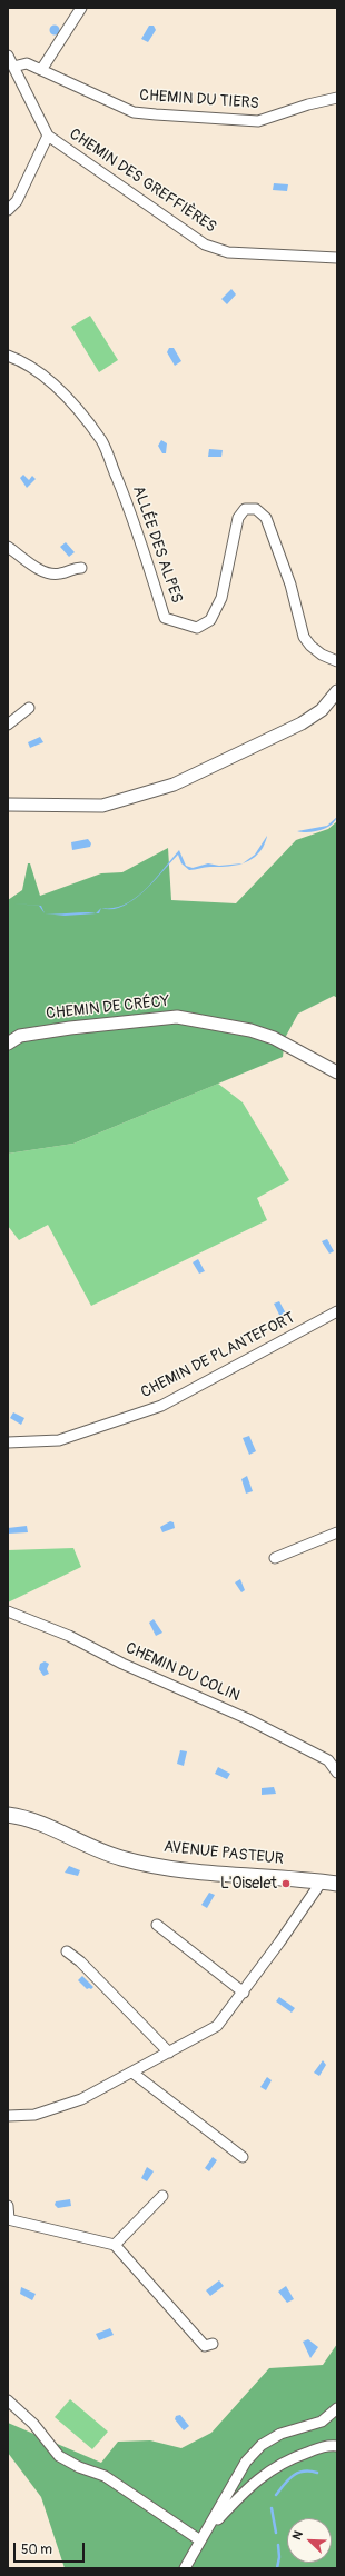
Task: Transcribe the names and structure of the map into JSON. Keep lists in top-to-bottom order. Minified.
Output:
{"streets":{"main road":["AVENUE PASTEUR"],"street":["CHEMIN DU TIERS","CHEMIN DES GREFFIÈRES","ALLÉE DES ALPES","CHEMIN DE CRÉCY","CHEMIN DE PLANTEFORT","CHEMIN DU COLIN"]},"crossings":[["CHEMIN DU TIERS","CHEMIN DES GREFFIÈRES"]],"places":["L'Oiselet"],"scale_bar":"50 m","north":"top left"}
